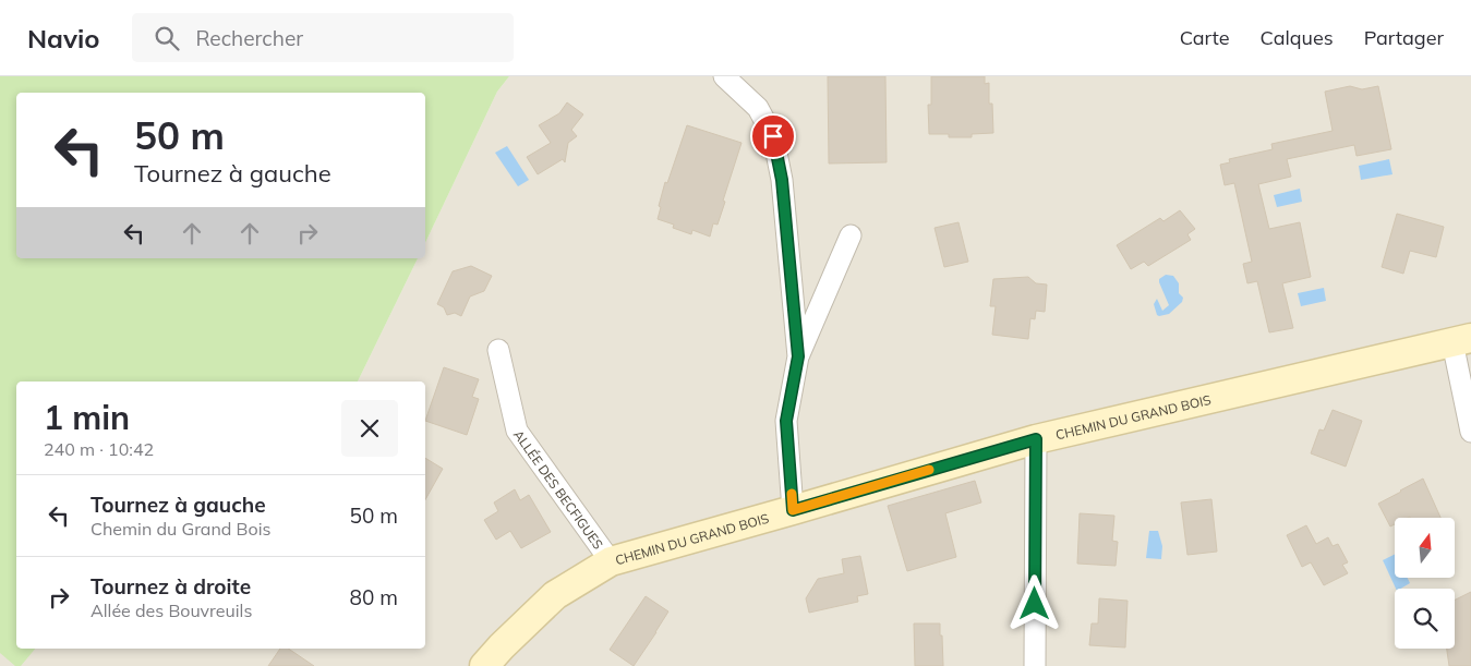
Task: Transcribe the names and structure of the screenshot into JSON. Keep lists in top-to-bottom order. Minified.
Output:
{"streets":{"street":["CHEMIN DU GRAND BOIS","ALLÉE DES BECFIGUES"]},"crossings":[["CHEMIN DU GRAND BOIS","ALLÉE DES BECFIGUES"]],"north":"top","page":{"header":"Navio","search":"Rechercher","nav":["Carte","Calques","Partager"],"turn":["50 m","Tournez à gauche"],"heading":["1 min","240 m · 10:42"],"list":[{"name":"Tournez à gauche","note":"Chemin du Grand Bois","value":"50 m"},{"name":"Tournez à droite","note":"Allée des Bouvreuils","value":"80 m"}]}}
